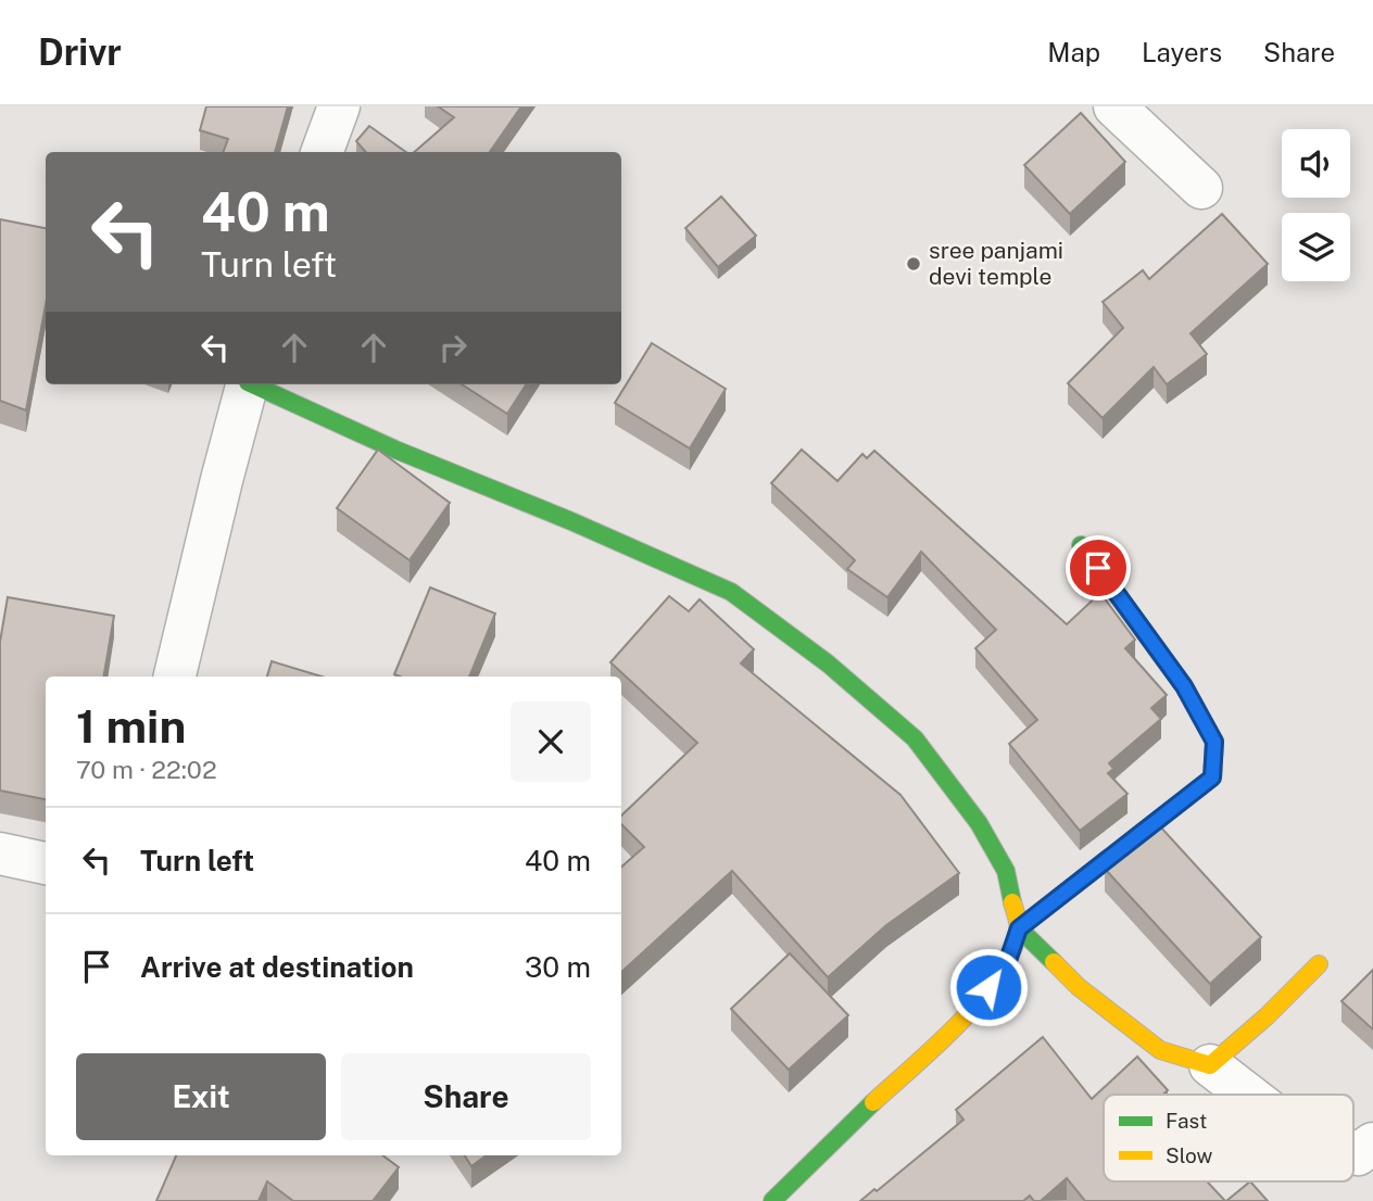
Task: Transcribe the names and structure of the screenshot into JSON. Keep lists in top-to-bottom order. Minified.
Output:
{"places":["sree panjami devi temple"],"legend":["Fast","Slow"],"page":{"header":"Drivr","nav":["Map","Layers","Share"],"turn":["40 m","Turn left"],"heading":["1 min","70 m · 22:02"],"list":[{"name":"Turn left","value":"40 m"},{"name":"Arrive at destination","value":"30 m"}],"buttons":["Exit","Share"]}}
